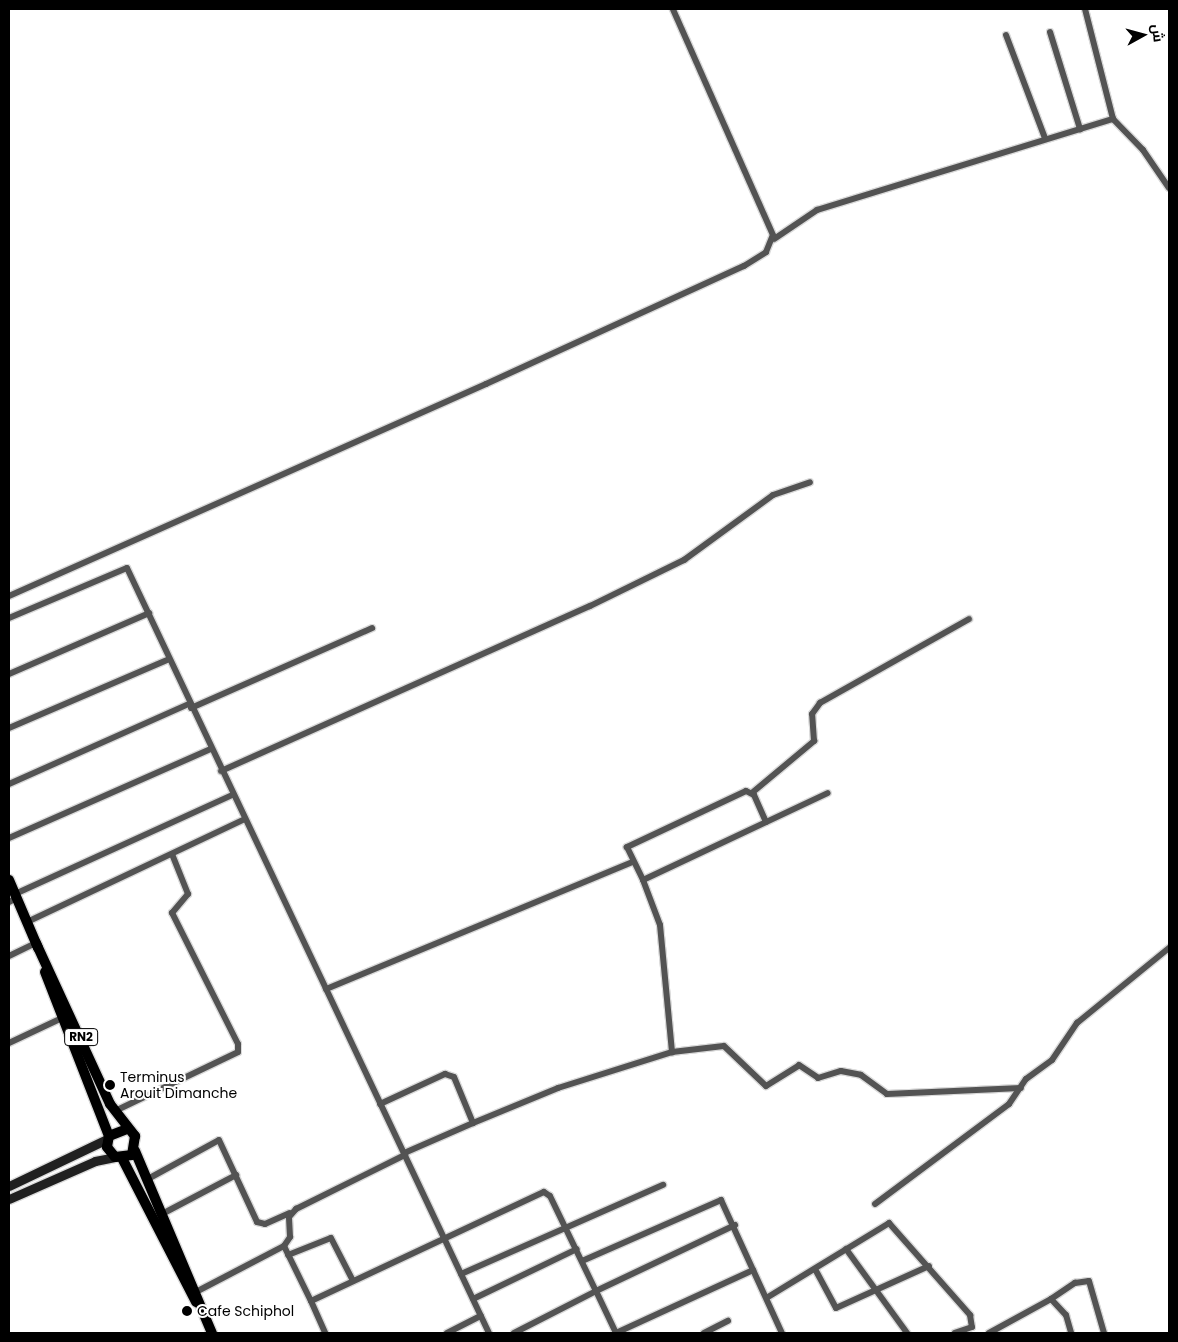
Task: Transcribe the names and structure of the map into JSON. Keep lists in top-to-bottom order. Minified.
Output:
{"streets":{"main road":["RN2"]},"places":["Terminus Arouit Dimanche","Cafe Schiphol"],"north":"right"}
